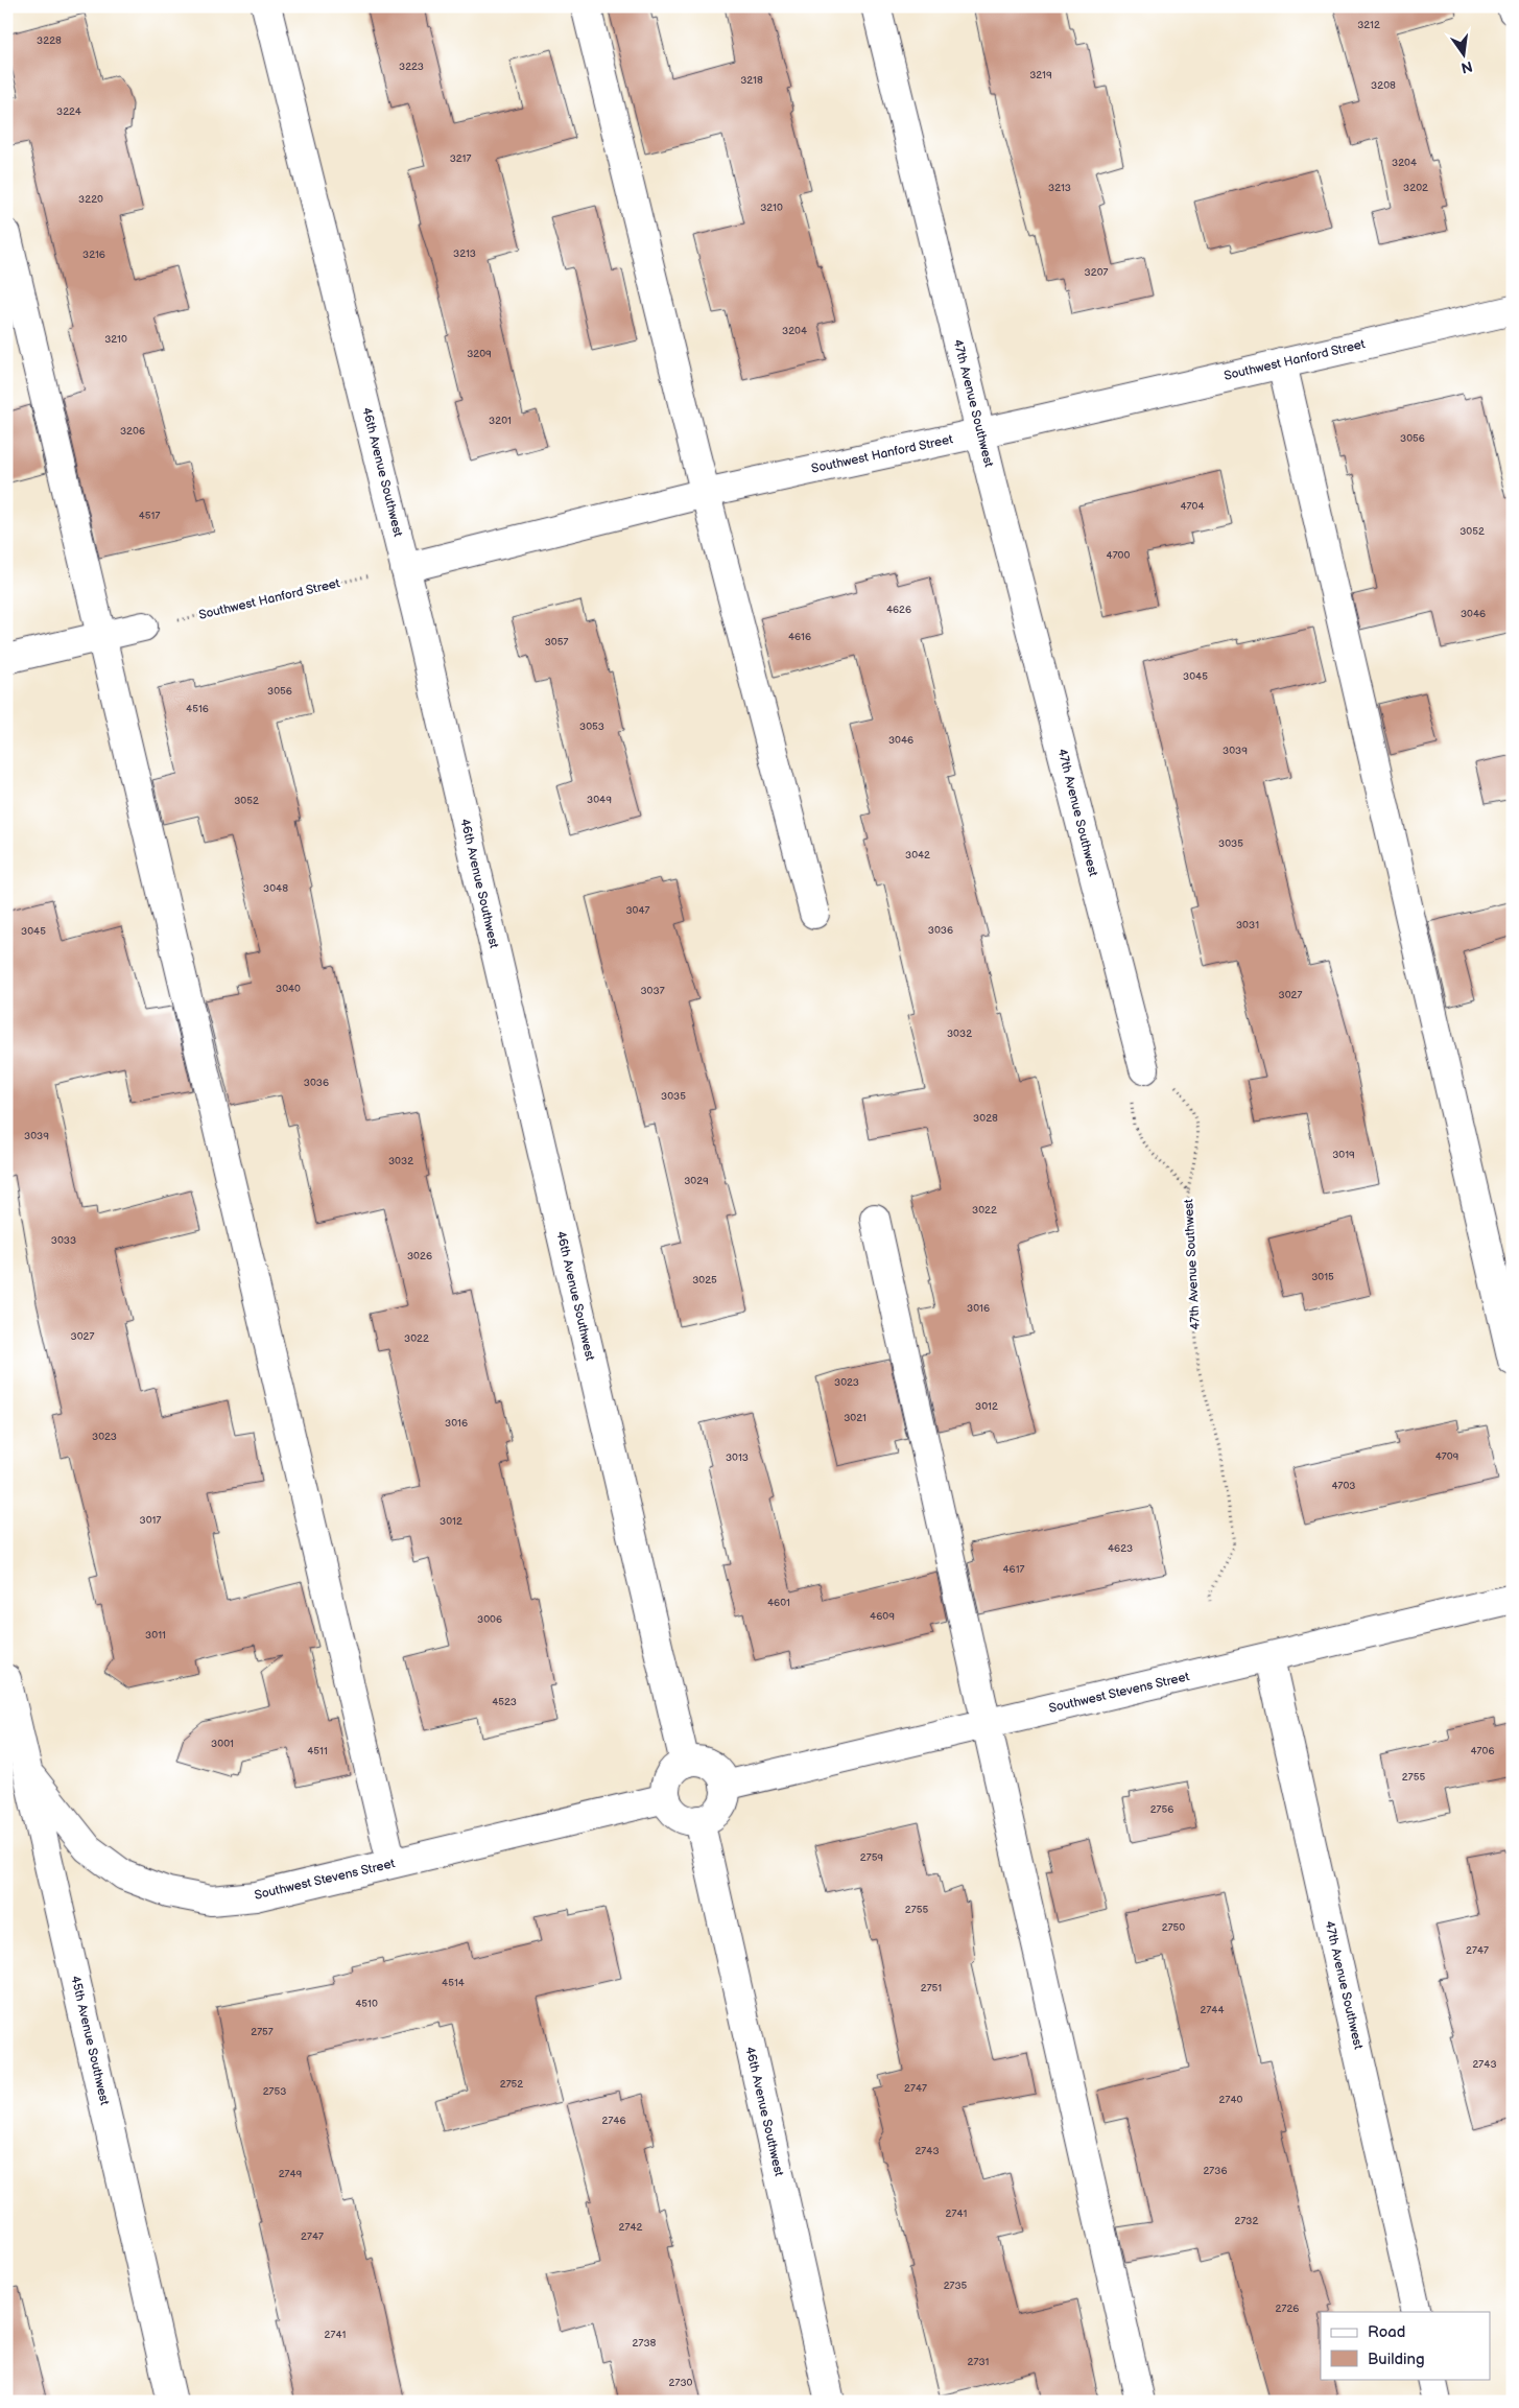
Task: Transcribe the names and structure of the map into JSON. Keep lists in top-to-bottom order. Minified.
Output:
{"streets":{"street":["Southwest Hanford Street","47th Avenue Southwest","46th Avenue Southwest","Southwest Stevens Street","45th Avenue Southwest"]},"crossings":[["Southwest Hanford Street","47th Avenue Southwest"],["Southwest Hanford Street","46th Avenue Southwest"],["47th Avenue Southwest","Southwest Stevens Street"],["46th Avenue Southwest","Southwest Stevens Street"],["Southwest Stevens Street","45th Avenue Southwest"]],"house_numbers":["3212","3228","3223","3219","3218","3208","3224","3217","3204","3213","3202","3220","3210","3213","3216","3207","3204","3210","3209","3201","3206","3056","4704","4517","3052","4700","4626","3046","4616","3057","3045","3056","4516","3053","3046","3039","3049","3052","3035","3042","3048","3047","3031","3036","3045","3040","3037","3027","3032","3036","3035","3028","3039","3019","3032","3029","3022","3033","3026","3015","3025","3016","3027","3022","3023","3012","3021","3016","3023","4709","3013","4703","3017","3012","4623","4617","4601","4609","3006","3011","4523","3001","4511","4706","2755","2756","2759","2755","2750","2747","4514","2751","4510","2744","2757","2743","2752","2747","2753","2740","2746","2743","2736","2749","2741","2732","2742","2747","2735","2726","2741","2738","2731","2730"],"legend":["Road","Building"],"north":"bottom"}
